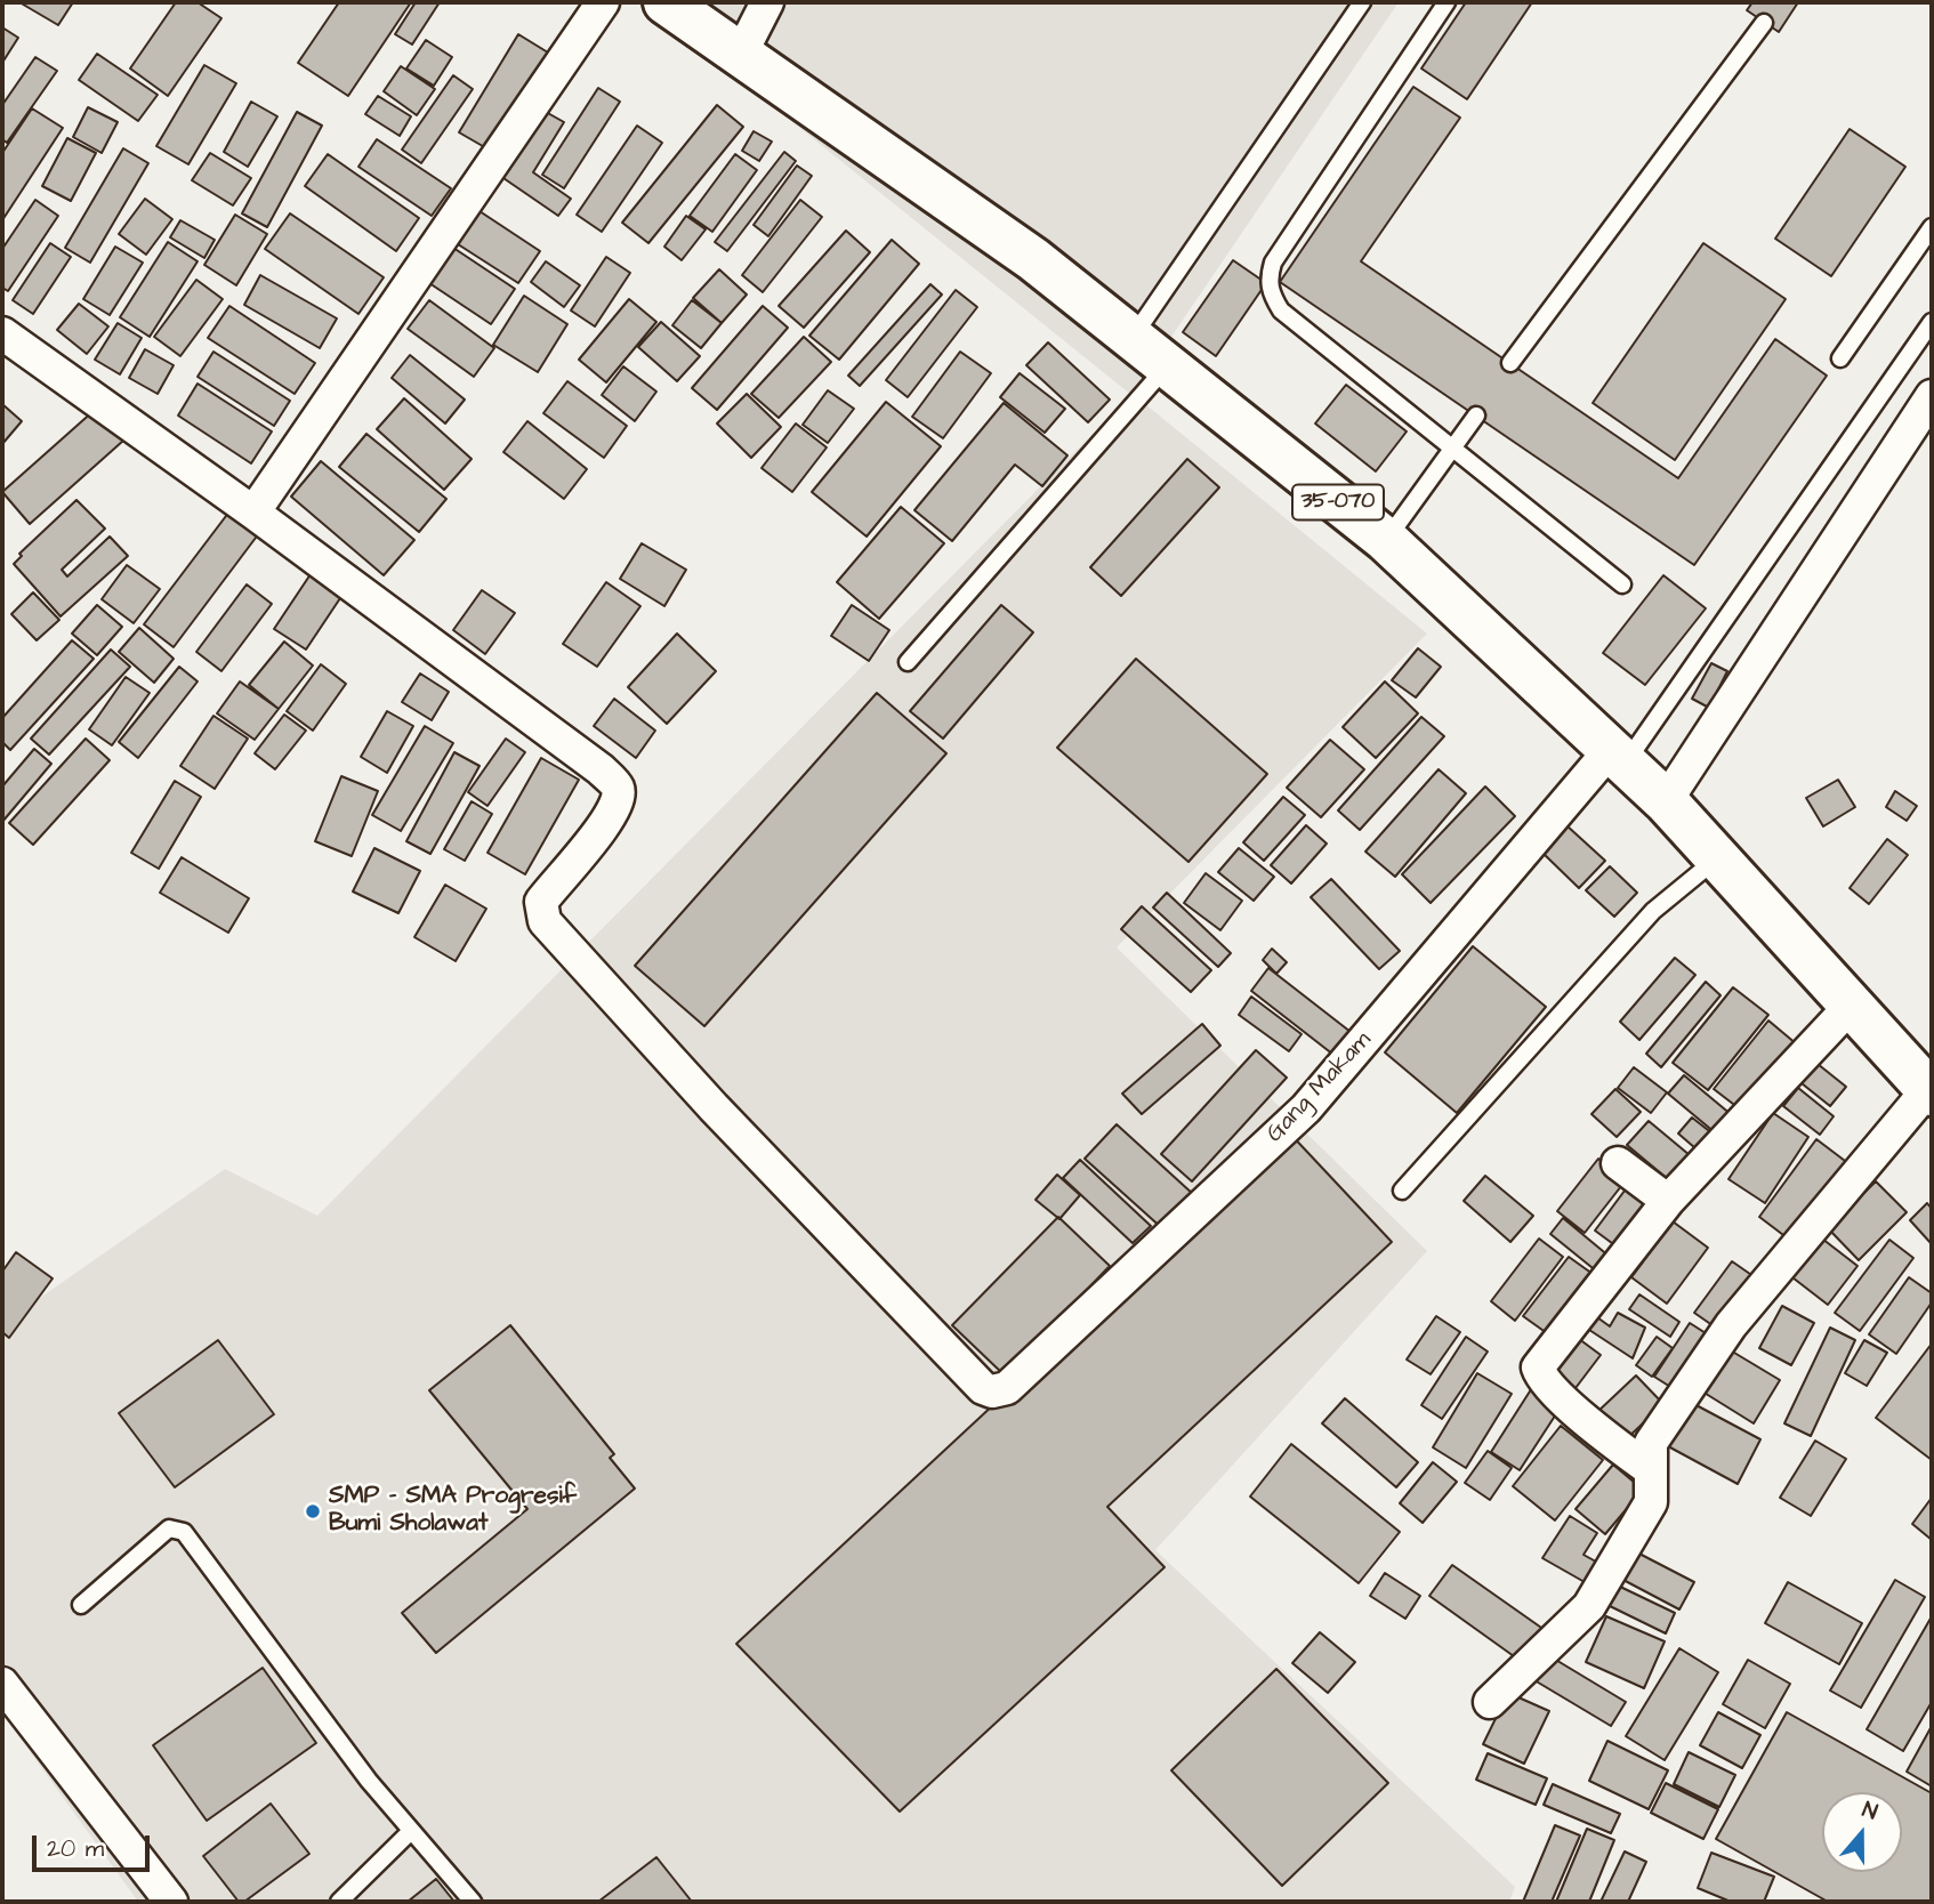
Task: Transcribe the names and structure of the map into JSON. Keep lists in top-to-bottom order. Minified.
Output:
{"streets":{"main road":["35-070"],"street":["Gang Makam"]},"crossings":[["35-070","Gang Makam"]],"places":["SMP - SMA Progresif Bumi Sholawat"],"scale_bar":"20 m","north":"top"}
